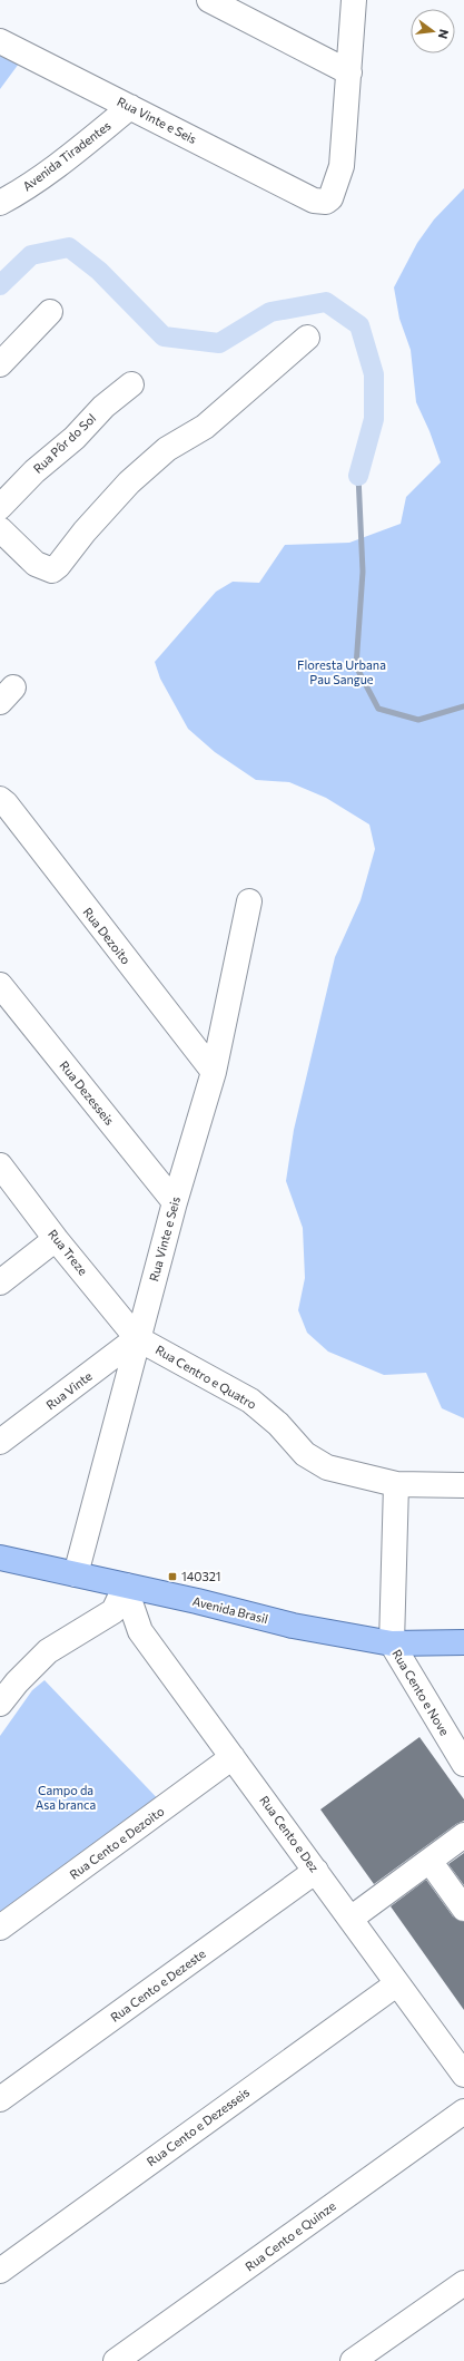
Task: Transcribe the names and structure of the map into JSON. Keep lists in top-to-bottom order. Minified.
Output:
{"streets":{"main road":["Avenida Brasil"],"street":["Rua Vinte e Seis","Avenida Tiradentes","Rua Pôr do Sol","Rua Dezoito","Rua Dezesseis","Rua Treze","Rua Centro e Quatro","Rua Vinte","Rua Cento e Nove","Rua Cento e Dez","Rua Cento e Dezoito","Rua Cento e Dezeste","Rua Cento e Dezesseis","Rua Cento e Quinze"]},"crossings":[["Rua Vinte e Seis","Avenida Tiradentes"],["Rua Vinte e Seis","Rua Dezoito"],["Rua Vinte e Seis","Rua Dezesseis"],["Rua Vinte e Seis","Rua Treze"],["Rua Vinte e Seis","Rua Centro e Quatro"],["Rua Vinte e Seis","Rua Vinte"],["Rua Vinte e Seis","Avenida Brasil"],["Rua Treze","Rua Centro e Quatro"],["Rua Treze","Rua Vinte"],["Rua Centro e Quatro","Rua Vinte"],["Avenida Brasil","Rua Cento e Nove"],["Avenida Brasil","Rua Cento e Dez"],["Rua Cento e Dez","Rua Cento e Dezoito"],["Rua Cento e Dez","Rua Cento e Dezeste"],["Rua Cento e Dez","Rua Cento e Dezesseis"]],"parks":["Floresta Urbana Pau Sangue","Campo da Asa branca"],"places":{"transit":["140321"]},"north":"right"}
